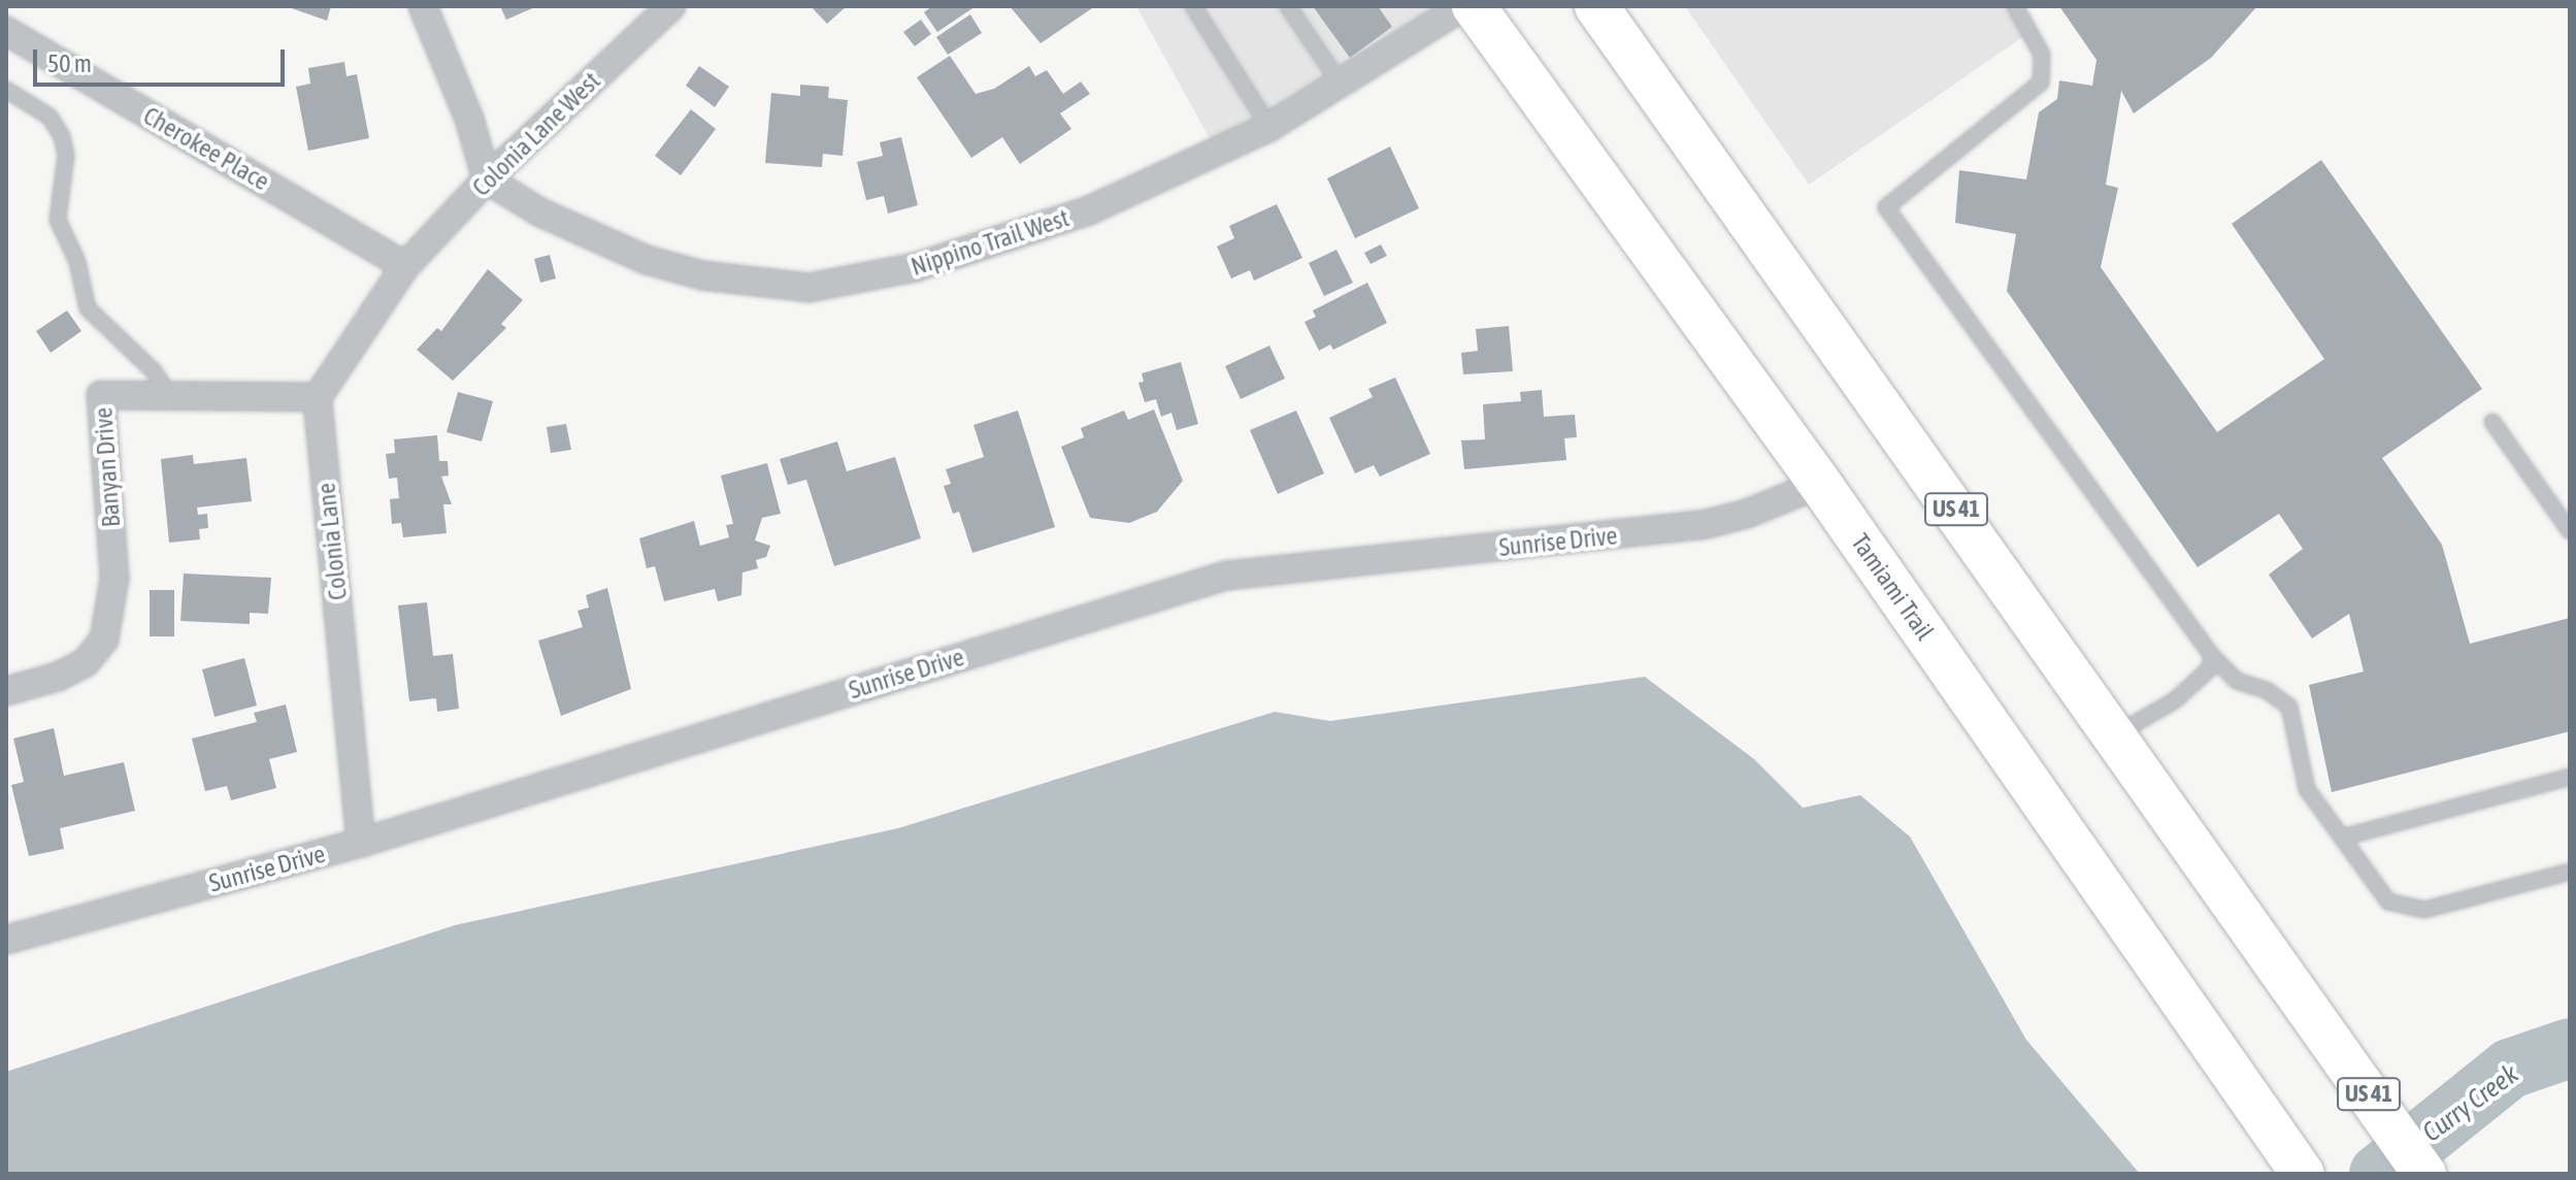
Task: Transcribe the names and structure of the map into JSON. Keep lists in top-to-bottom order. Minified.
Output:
{"streets":{"main road":["US 41","Tamiami Trail"],"street":["Colonia Lane West","Cherokee Place","Nippino Trail West","Banyan Drive","Colonia Lane","Sunrise Drive"]},"crossings":[["Colonia Lane West","Cherokee Place"],["Colonia Lane West","Nippino Trail West"],["Banyan Drive","Colonia Lane"],["Colonia Lane","Sunrise Drive"],["Sunrise Drive","Tamiami Trail"]],"water":["Curry Creek"],"scale_bar":"50 m"}
